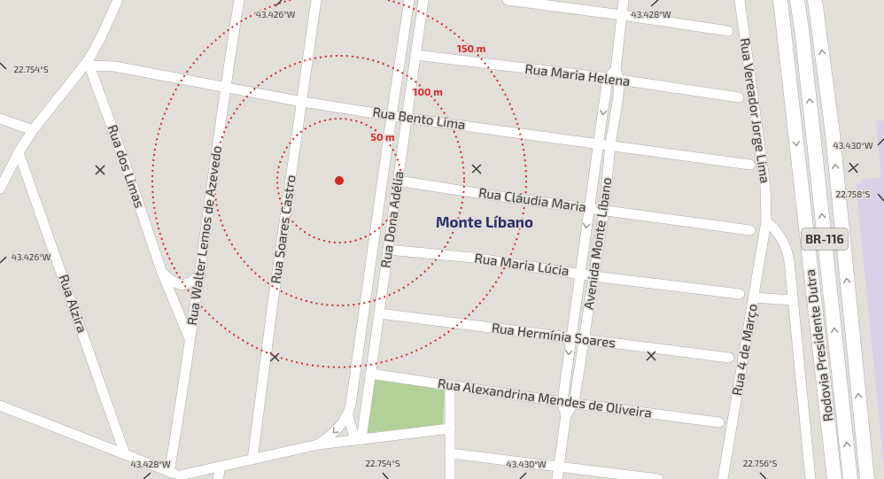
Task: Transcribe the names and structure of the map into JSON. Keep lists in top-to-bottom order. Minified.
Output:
{"streets":{"highway":["BR-116","Rodovia Presidente Dutra"],"street":["Rua Maria Helena","Rua Vereador Jorge Lima","Rua Bento Lima","Rua dos Limas","Rua Cláudia Maria","Rua Dona Adélia","Rua Soares Castro","Rua Walter Lemos de Azevedo","Avenida Monte Líbano","Rua Maria Lúcia","Rua Alzira","Rua Hermínia Soares","Rua 4 de Março","Rua Alexandrina Mendes de Oliveira"]},"crossings":[["Rua Maria Helena","Rua Dona Adélia"],["Rua Maria Helena","Avenida Monte Líbano"],["Rua Vereador Jorge Lima","Rua 4 de Março"],["Rua Bento Lima","Rua dos Limas"],["Rua Bento Lima","Rua Dona Adélia"],["Rua Bento Lima","Rua Soares Castro"],["Rua Bento Lima","Rua Walter Lemos de Azevedo"],["Rua Bento Lima","Avenida Monte Líbano"],["Rua dos Limas","Rua Walter Lemos de Azevedo"],["Rua Cláudia Maria","Rua Dona Adélia"],["Rua Cláudia Maria","Avenida Monte Líbano"],["Rua Dona Adélia","Rua Maria Lúcia"],["Rua Dona Adélia","Rua Hermínia Soares"],["Rua Dona Adélia","Rua Alexandrina Mendes de Oliveira"],["BR-116","Rodovia Presidente Dutra"],["Avenida Monte Líbano","Rua Maria Lúcia"],["Avenida Monte Líbano","Rua Hermínia Soares"],["Avenida Monte Líbano","Rua Alexandrina Mendes de Oliveira"]],"districts":["Monte Líbano"],"coordinates":["43.426°W","43.428°W","22.754°S","43.430°W","22.758°S","22.756°S"],"rings":["150 m","100 m","50 m"]}
